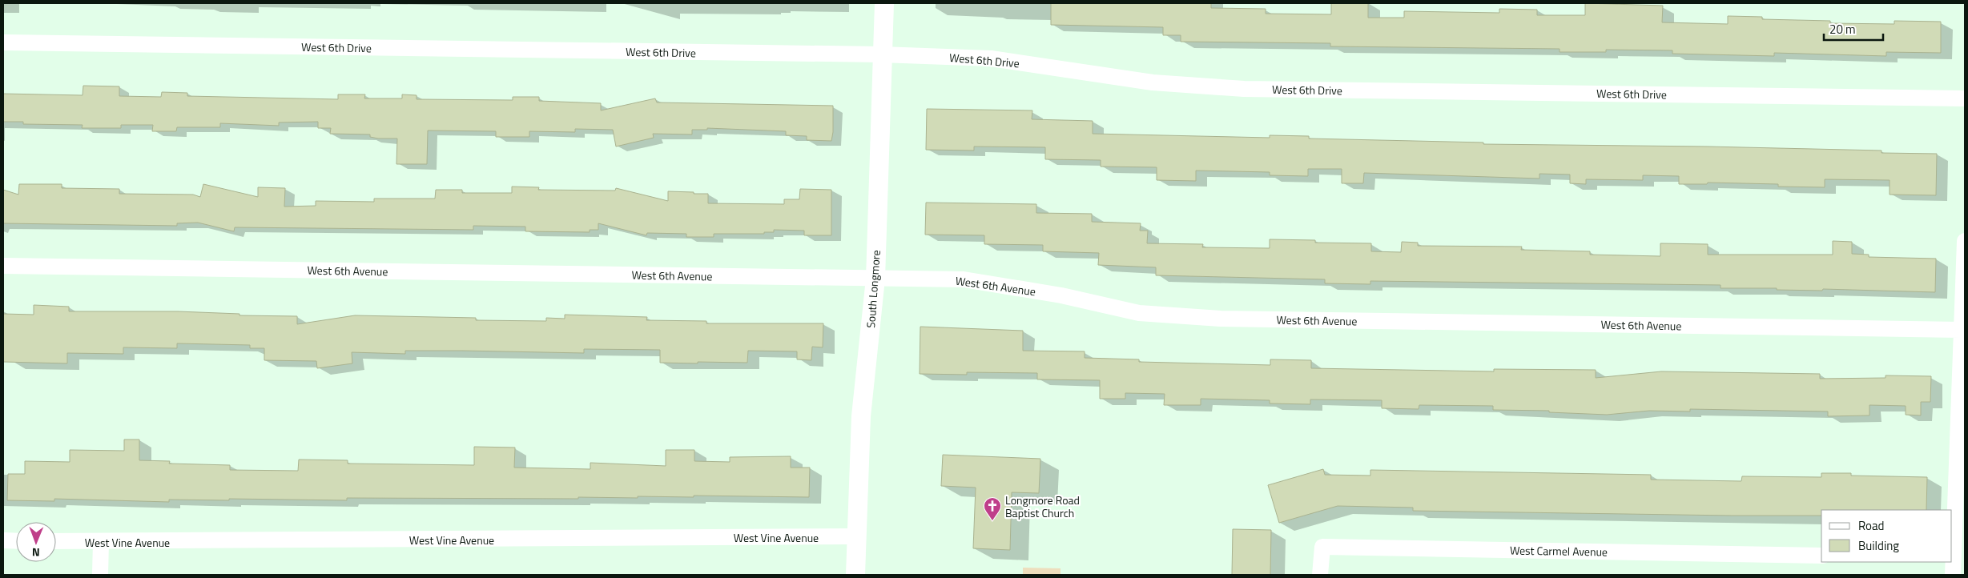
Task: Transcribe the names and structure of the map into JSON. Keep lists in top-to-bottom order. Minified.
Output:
{"streets":{"street":["West 6th Drive","West 6th Avenue","South Longmore","West Vine Avenue","West Carmel Avenue"]},"crossings":[["West 6th Drive","South Longmore"],["West 6th Avenue","South Longmore"],["South Longmore","West Vine Avenue"]],"places":{"church":["Longmore Road Baptist Church"]},"legend":["Road","Building"],"scale_bar":"20 m","north":"bottom"}
